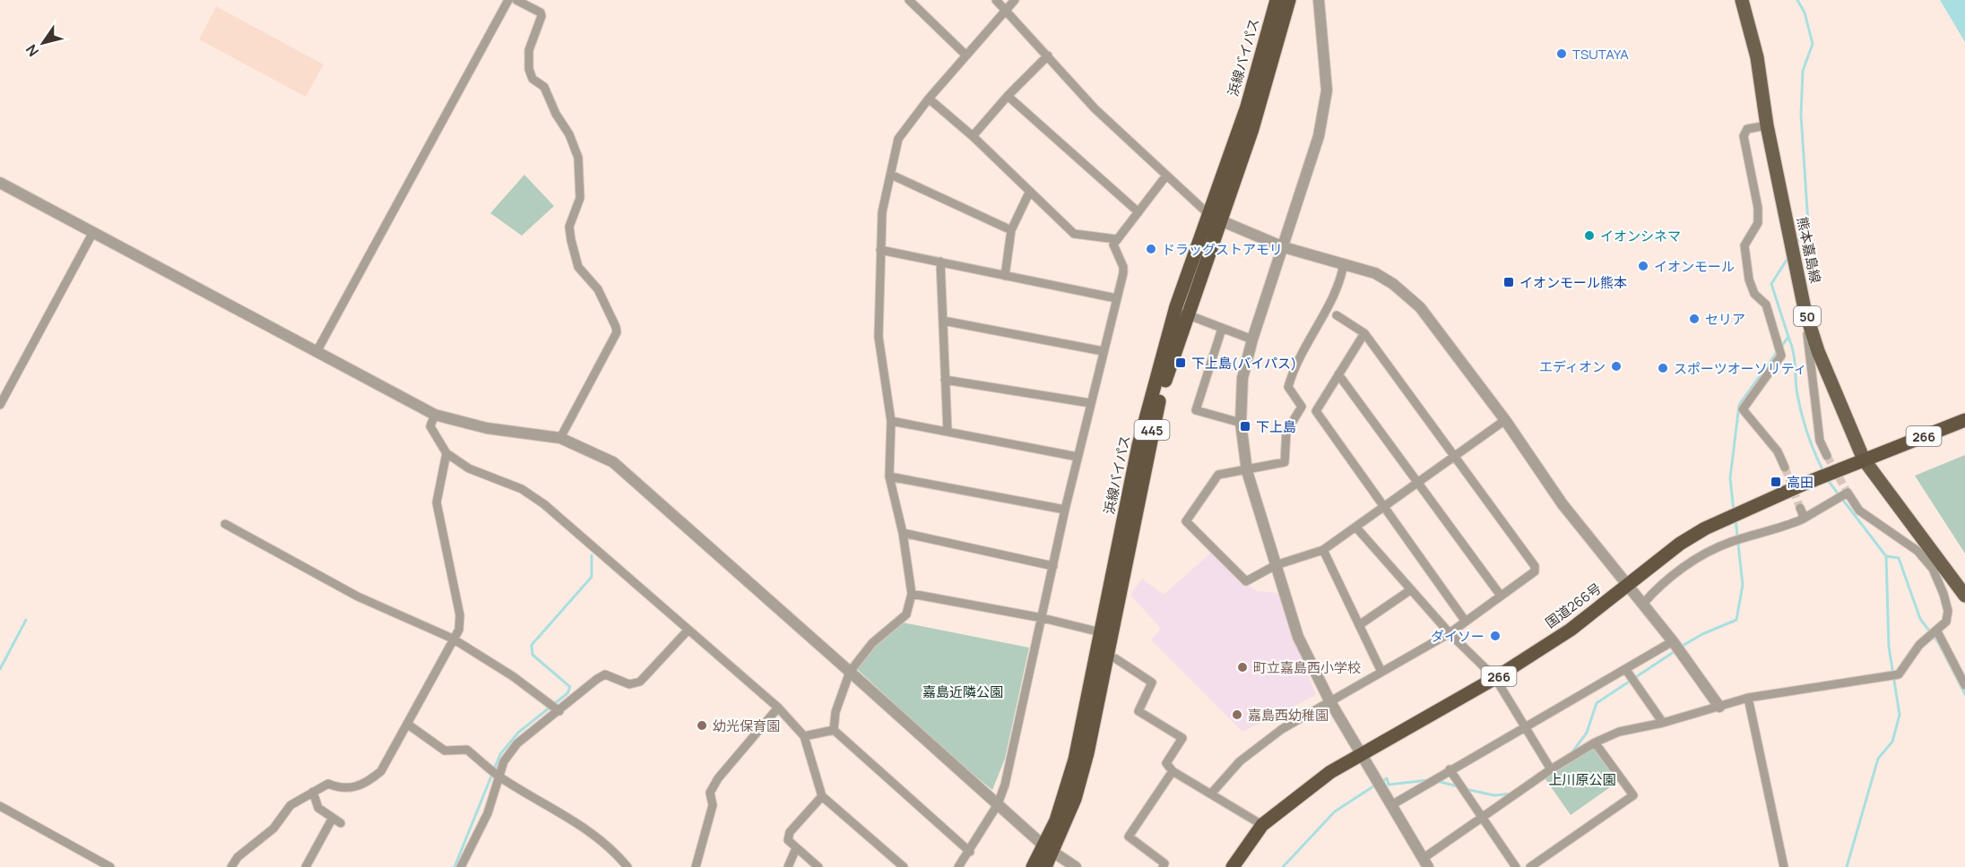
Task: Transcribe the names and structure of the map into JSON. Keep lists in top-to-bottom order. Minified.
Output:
{"streets":{"highway":["浜線バイパス","445","266","国道266号"],"main road":["熊本嘉島線","50"]},"crossings":[["熊本嘉島線","国道266号"]],"parks":["嘉島近隣公園","上川原公園"],"places":{"other":["TSUTAYA","イオンシネマ","ドラッグストアモリ","イオンモール","セリア","エディオン","スポーツオーソリティ","ダイソー","町立嘉島西小学校","嘉島西幼稚園","幼光保育園"],"transit":["イオンモール熊本","下上島(バイパス)","下上島","高田"]},"north":"bottom left"}
